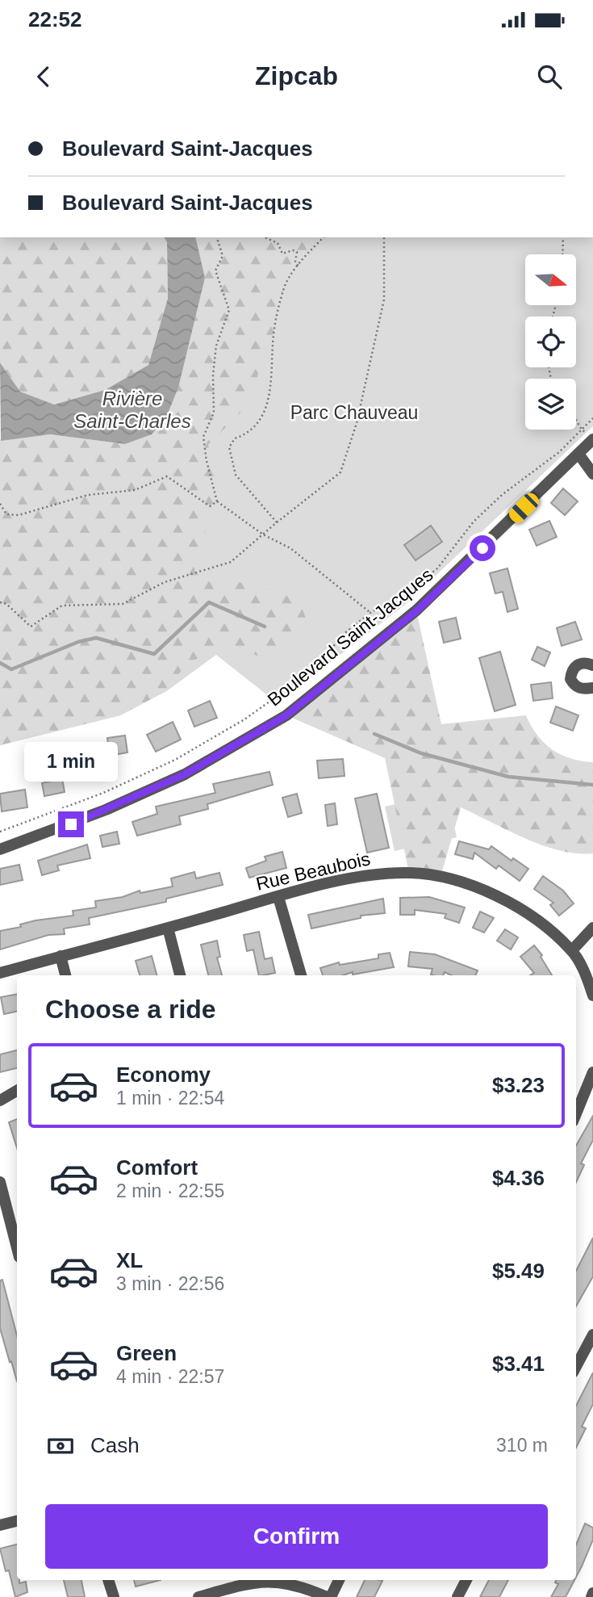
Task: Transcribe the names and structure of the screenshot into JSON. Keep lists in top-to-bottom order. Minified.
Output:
{"streets":{"street":["Boulevard Saint-Jacques","Rue Beaubois"]},"water":["Rivière Saint-Charles"],"parks":["Parc Chauveau"],"north":"right","page":{"status":"22:52","header":"Zipcab","banner":["Boulevard Saint-Jacques","Boulevard Saint-Jacques"],"bubble":"1 min","heading":"Choose a ride","list":[{"name":"Economy","note":"1 min · 22:54","value":"$3.23"},{"name":"Comfort","note":"2 min · 22:55","value":"$4.36"},{"name":"XL","note":"3 min · 22:56","value":"$5.49"},{"name":"Green","note":"4 min · 22:57","value":"$3.41"}],"pay":["Cash","310 m"],"buttons":"Confirm"}}
